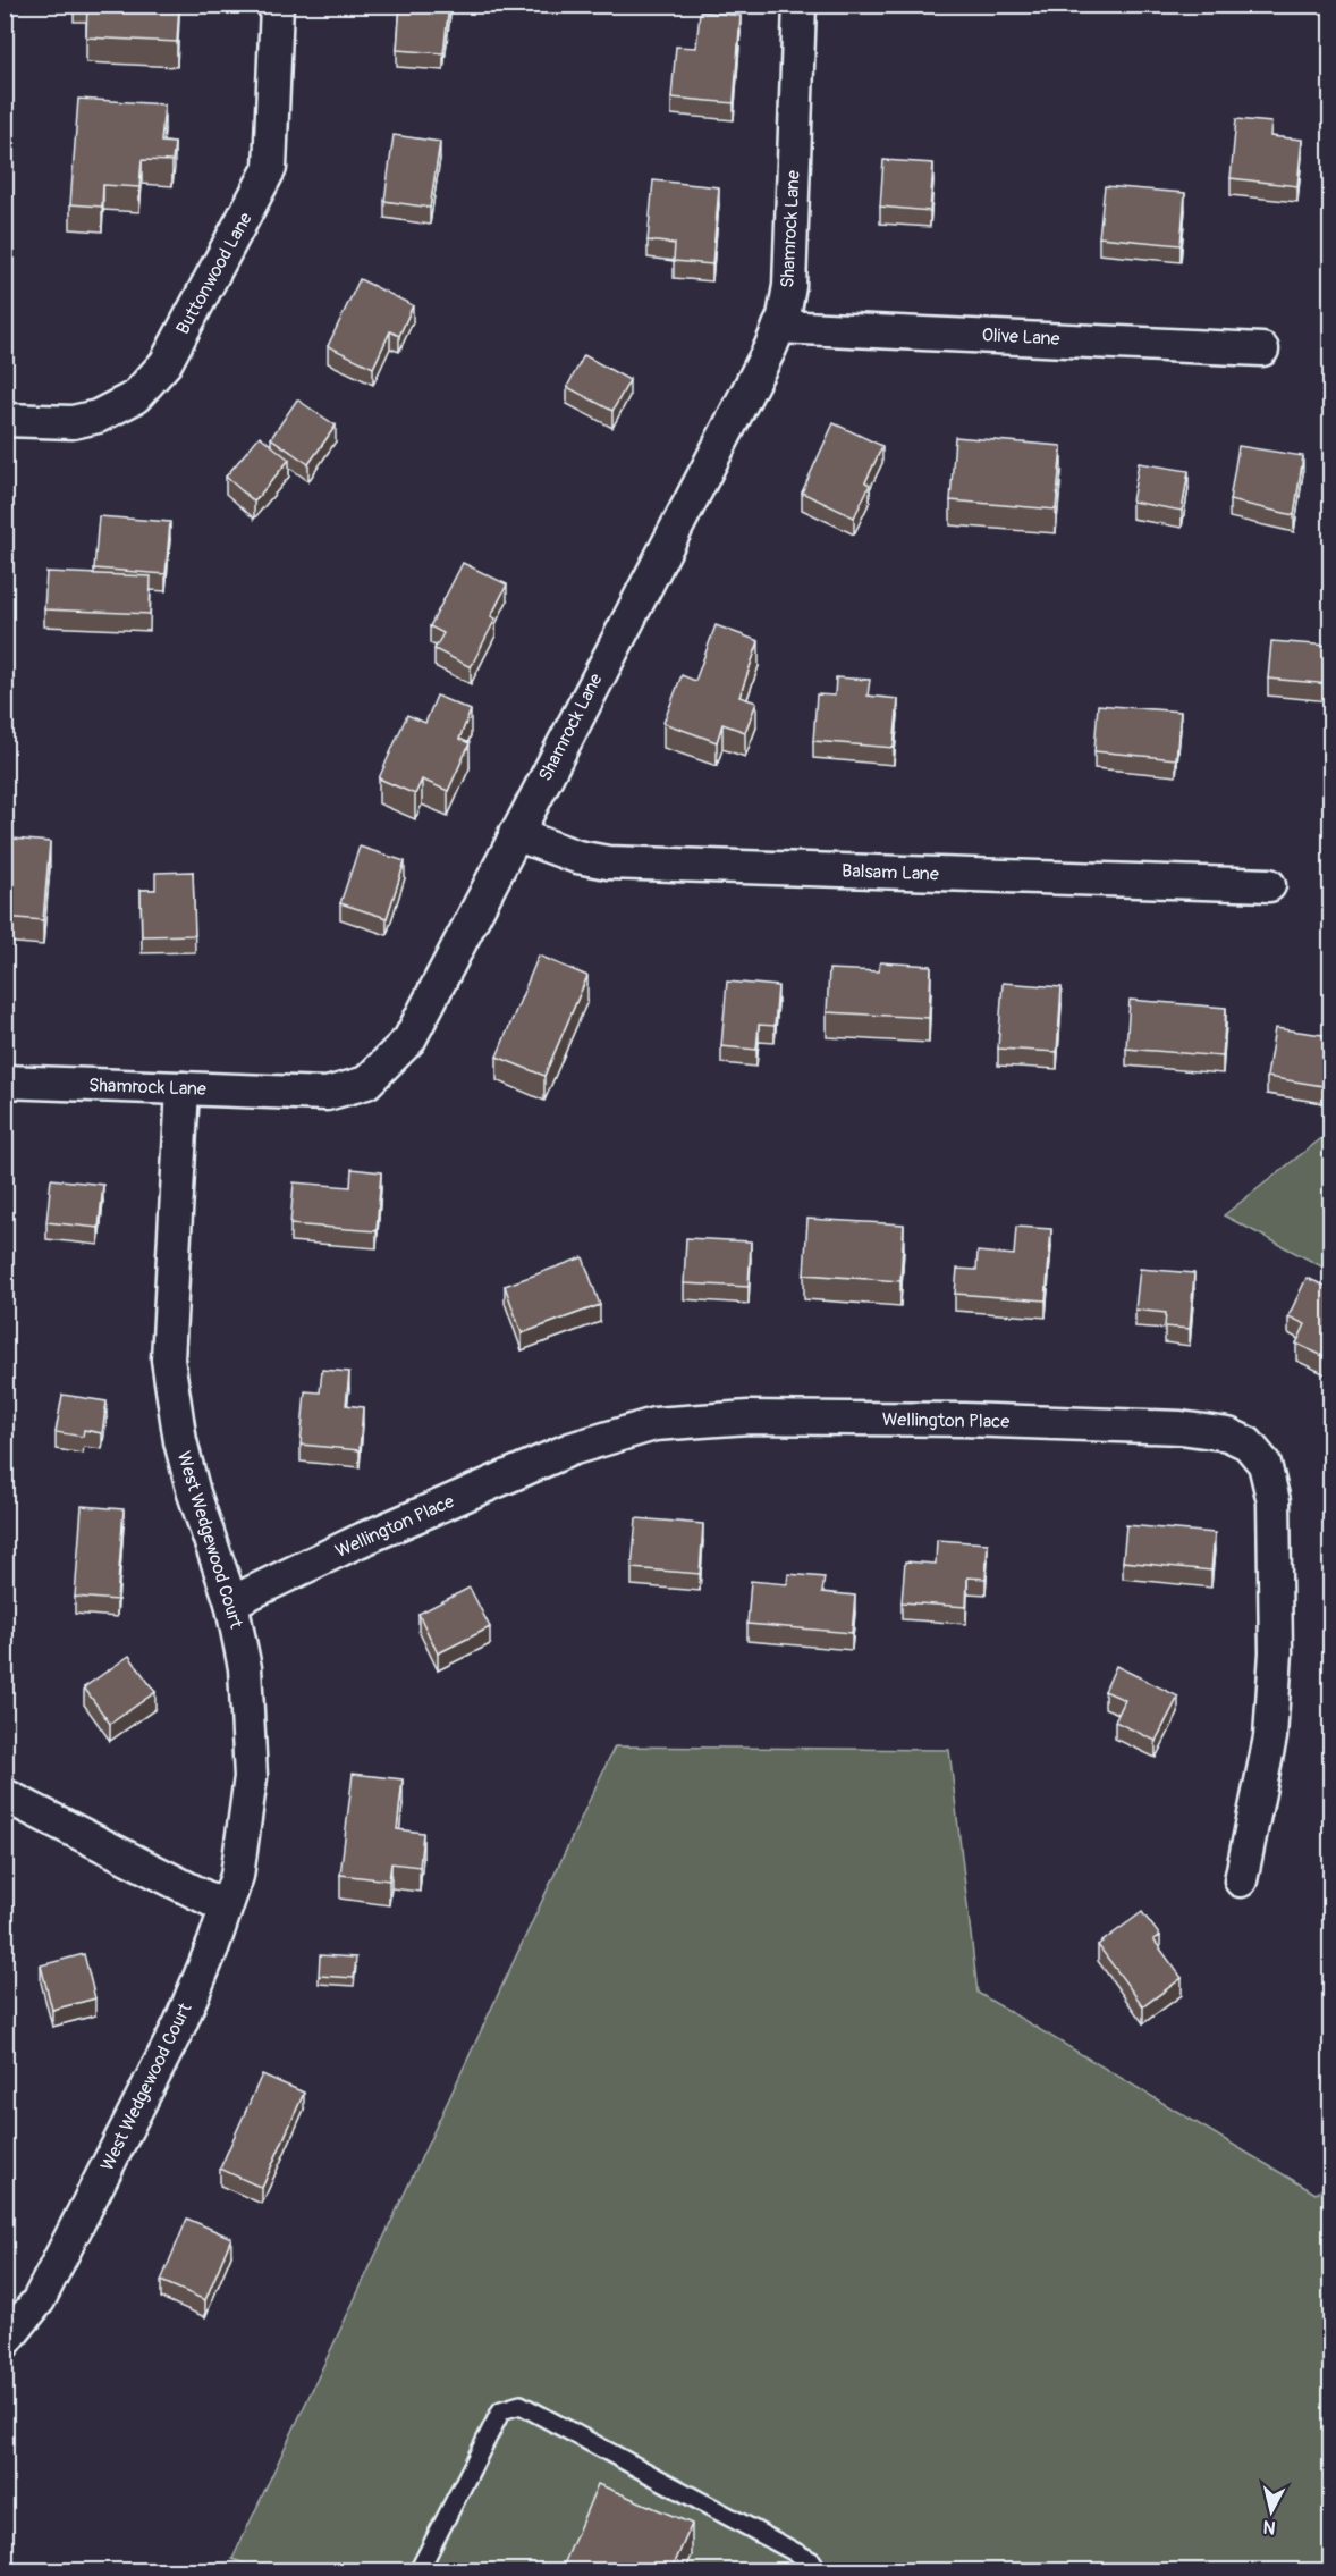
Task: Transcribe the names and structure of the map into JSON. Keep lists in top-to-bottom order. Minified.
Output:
{"streets":{"street":["Shamrock Lane","Buttonwood Lane","Olive Lane","Balsam Lane","Wellington Place","West Wedgewood Court"]},"crossings":[["Shamrock Lane","Olive Lane"],["Shamrock Lane","Balsam Lane"],["Shamrock Lane","West Wedgewood Court"],["Wellington Place","West Wedgewood Court"]],"north":"bottom"}
